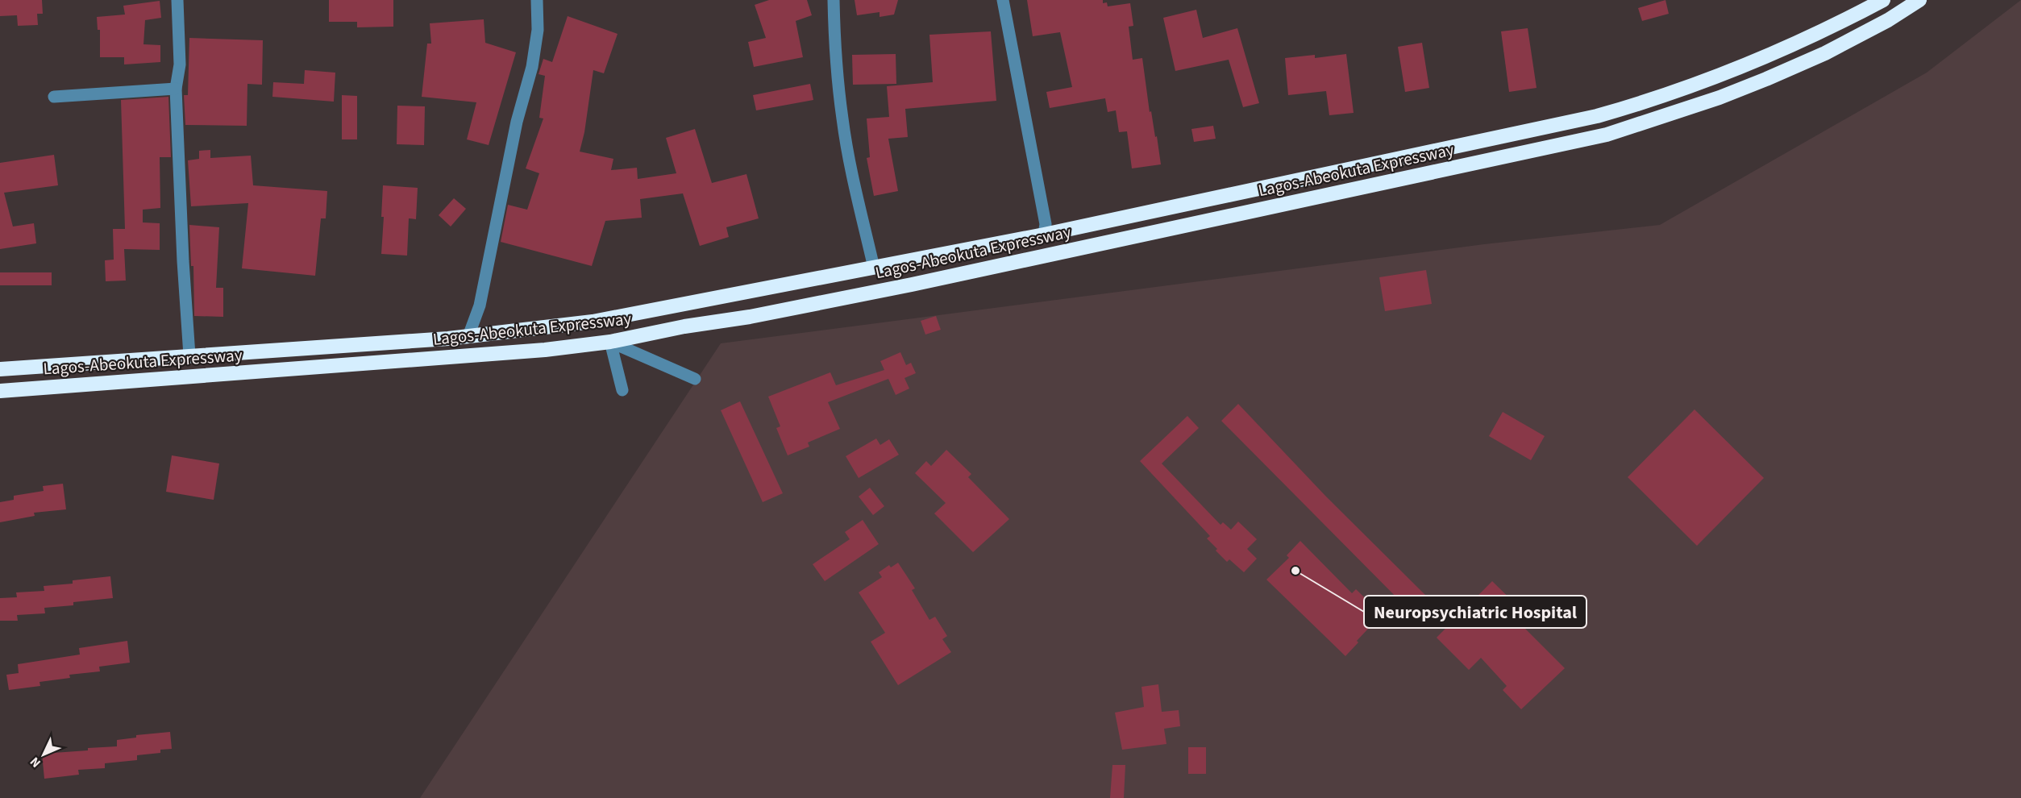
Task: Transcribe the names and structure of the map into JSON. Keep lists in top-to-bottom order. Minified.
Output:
{"streets":{"highway":["Lagos-Abeokuta Expressway"]},"places":["Neuropsychiatric Hospital"],"north":"bottom left"}
